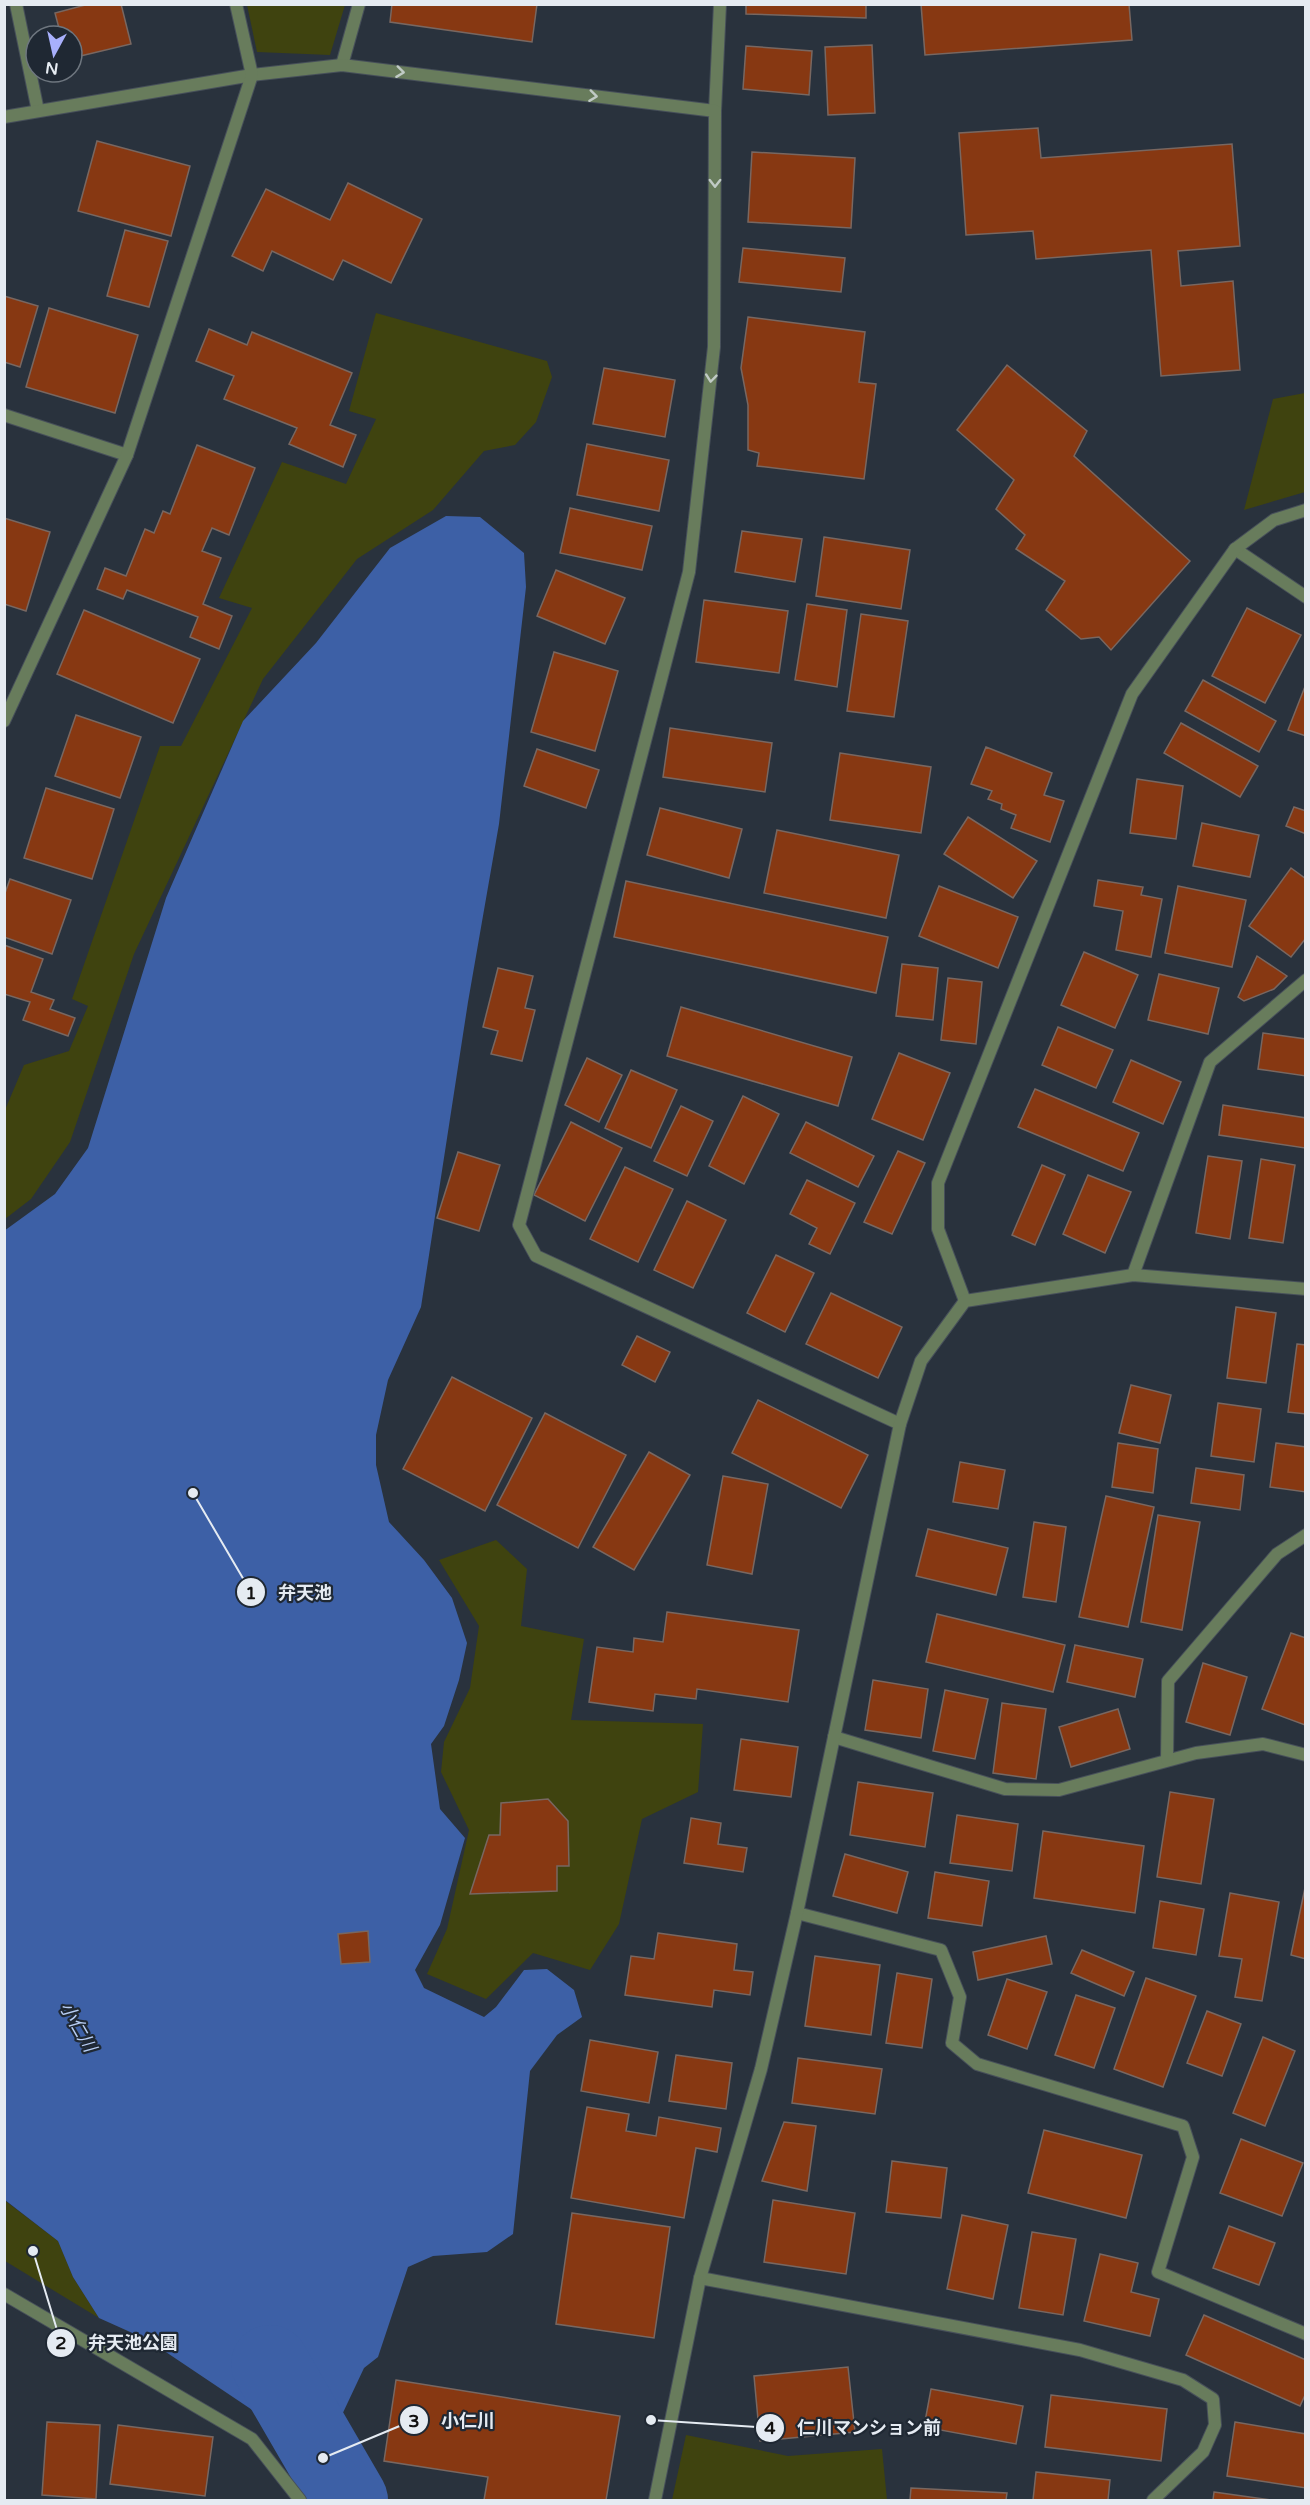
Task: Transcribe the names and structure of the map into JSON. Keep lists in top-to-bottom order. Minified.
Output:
{"water":["小仁川"],"places":["弁天池","弁天池公園","仁川マンション前","小仁川"],"north":"bottom"}
